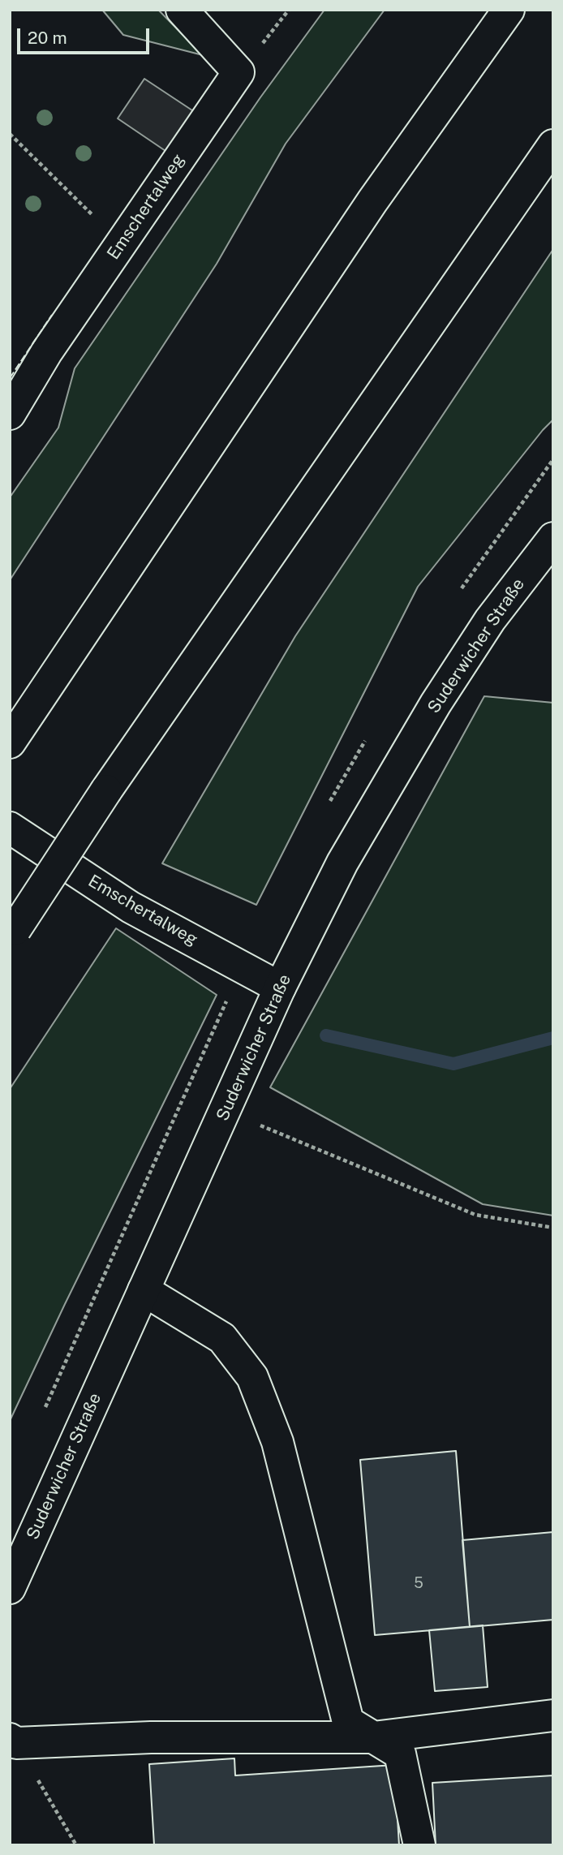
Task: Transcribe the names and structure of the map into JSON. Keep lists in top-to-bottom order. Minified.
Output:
{"streets":{"main road":["Emschertalweg","Suderwicher Straße"]},"crossings":[["Emschertalweg","Suderwicher Straße"]],"house_numbers":["5"],"scale_bar":"20 m"}
